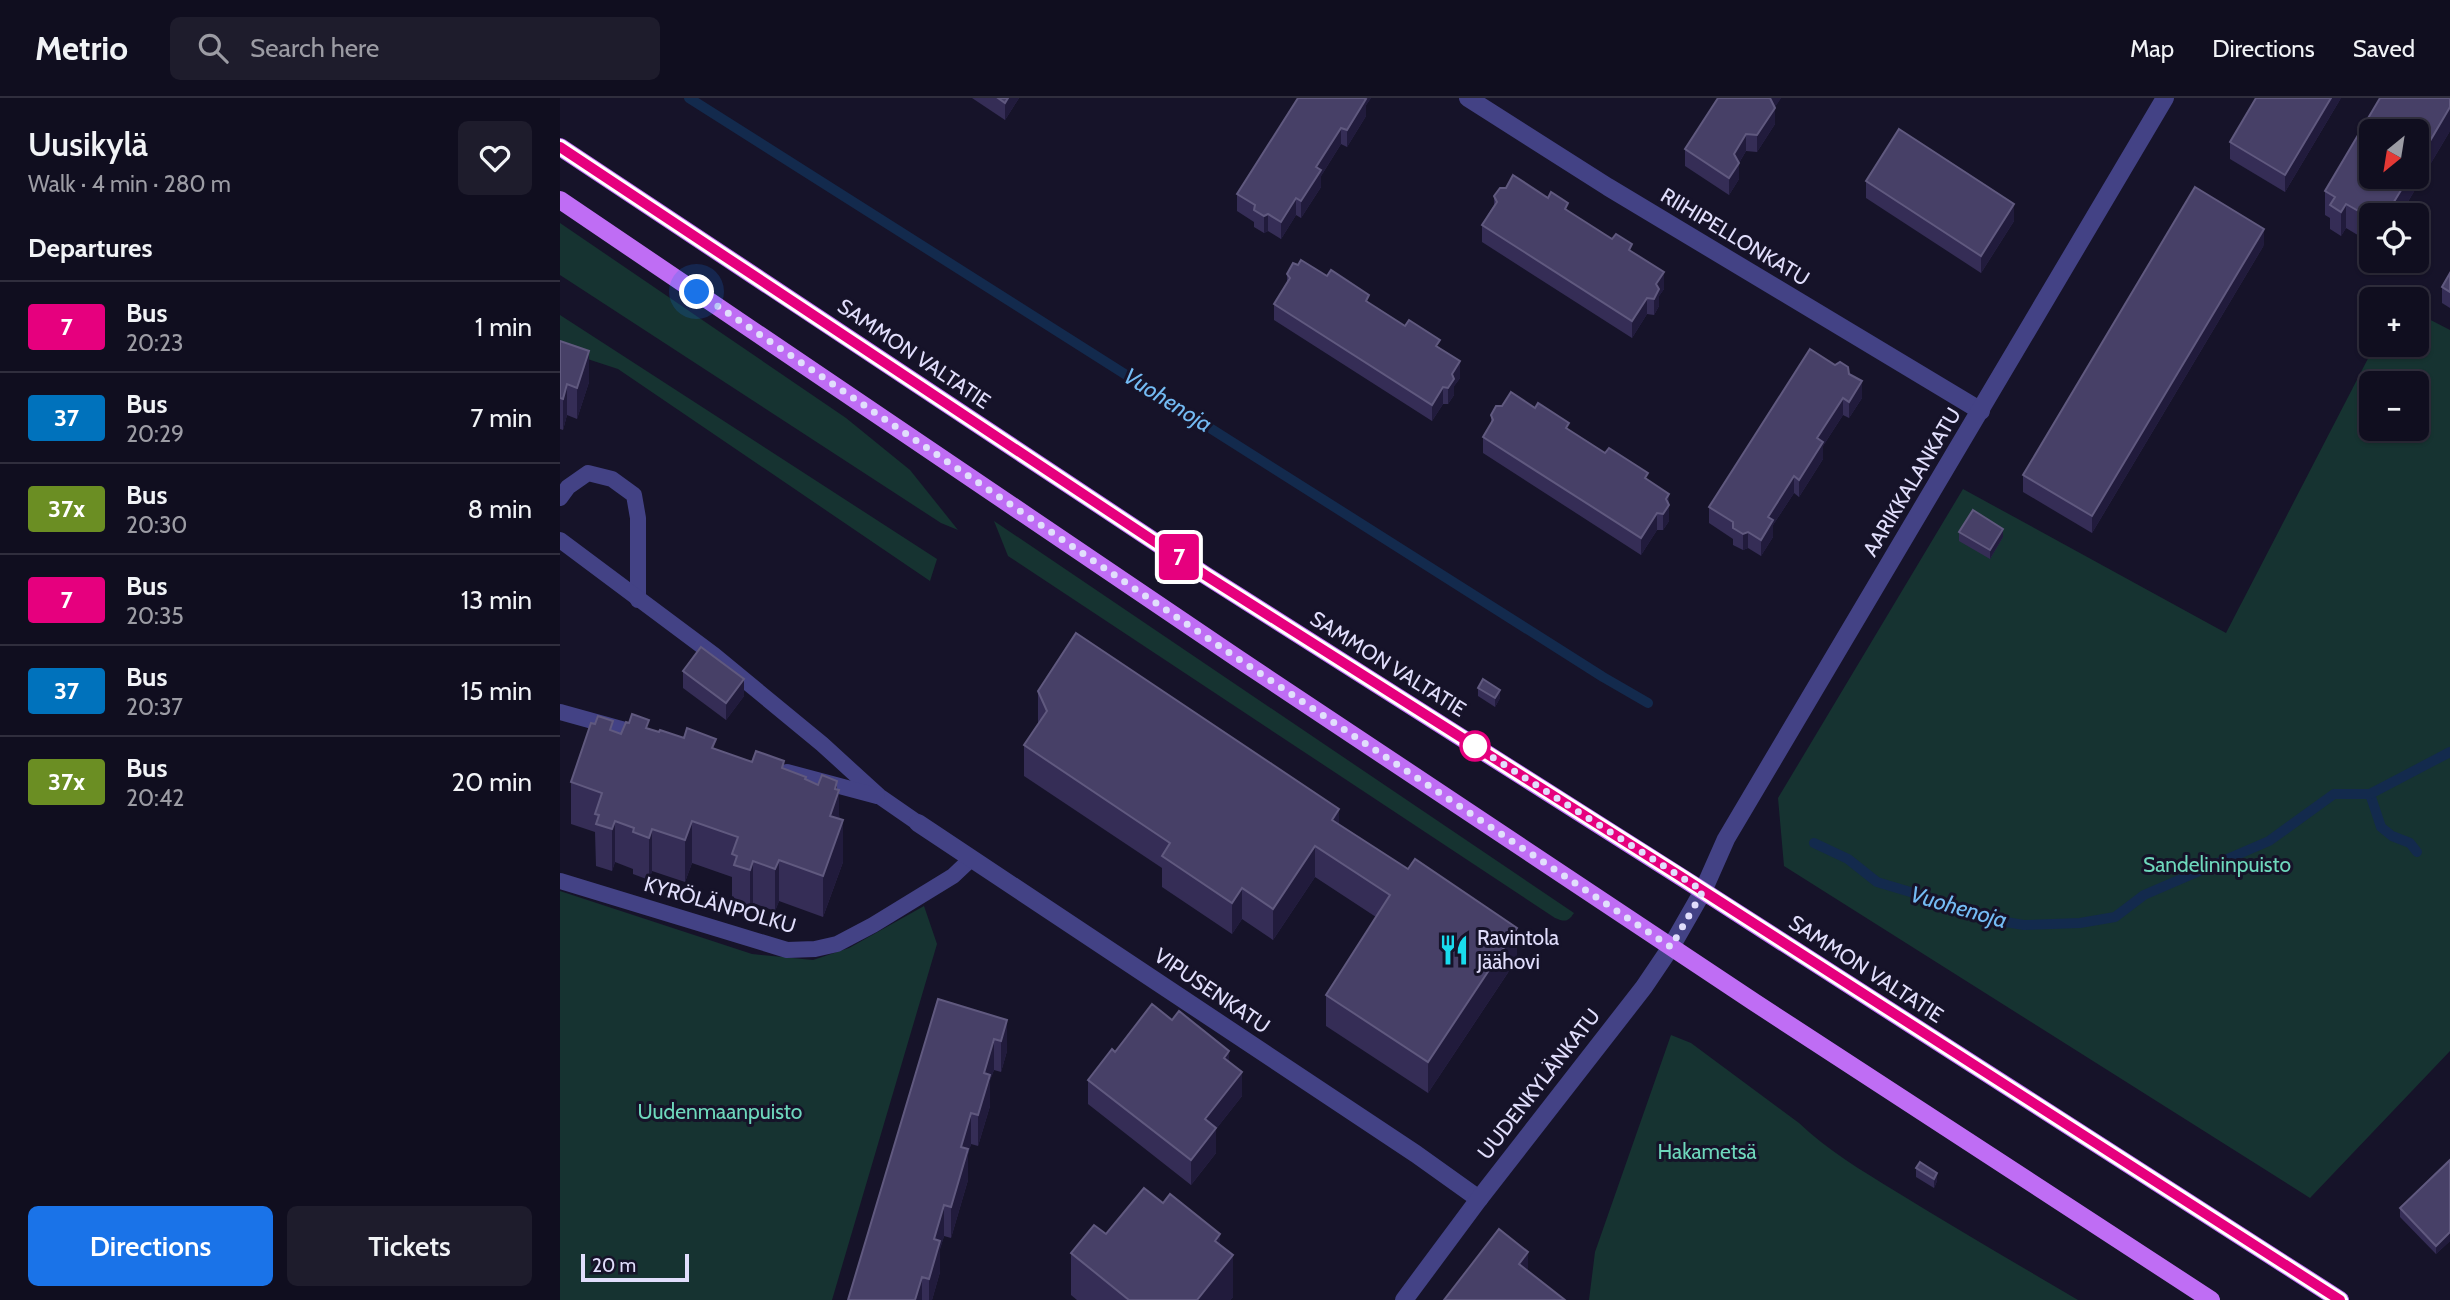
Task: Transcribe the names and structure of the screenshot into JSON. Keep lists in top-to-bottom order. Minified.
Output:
{"streets":{"main road":["SAMMON VALTATIE"],"street":["RIIHIPELLONKATU","AARIKKALANKATU","VIPUSENKATU","UUDENKYLÄNKATU"],"lane":["KYRÖLÄNPOLKU"]},"crossings":[["RIIHIPELLONKATU","AARIKKALANKATU"],["SAMMON VALTATIE","AARIKKALANKATU"],["SAMMON VALTATIE","UUDENKYLÄNKATU"],["AARIKKALANKATU","UUDENKYLÄNKATU"],["KYRÖLÄNPOLKU","VIPUSENKATU"],["VIPUSENKATU","UUDENKYLÄNKATU"]],"water":["Vuohenoja"],"parks":["Sandelininpuisto","Uudenmaanpuisto","Hakametsä"],"places":{"restaurant":["Ravintola Jäähovi"]},"lines":["bus line 7"],"scale_bar":"20 m","north":"bottom left","page":{"header":"Metrio","search":"Search here","nav":["Map","Directions","Saved"],"heading":[["Uusikylä","Walk · 4 min · 280 m"],"Departures"],"on_map":"7","map_buttons":["+","−"],"list":[{"mark":"7","name":"Bus","note":"20:23","value":"1 min"},{"mark":"37","name":"Bus","note":"20:29","value":"7 min"},{"mark":"37x","name":"Bus","note":"20:30","value":"8 min"},{"mark":"7","name":"Bus","note":"20:35","value":"13 min"},{"mark":"37","name":"Bus","note":"20:37","value":"15 min"},{"mark":"37x","name":"Bus","note":"20:42","value":"20 min"}],"buttons":["Directions","Tickets"],"scale":"20 m"}}
